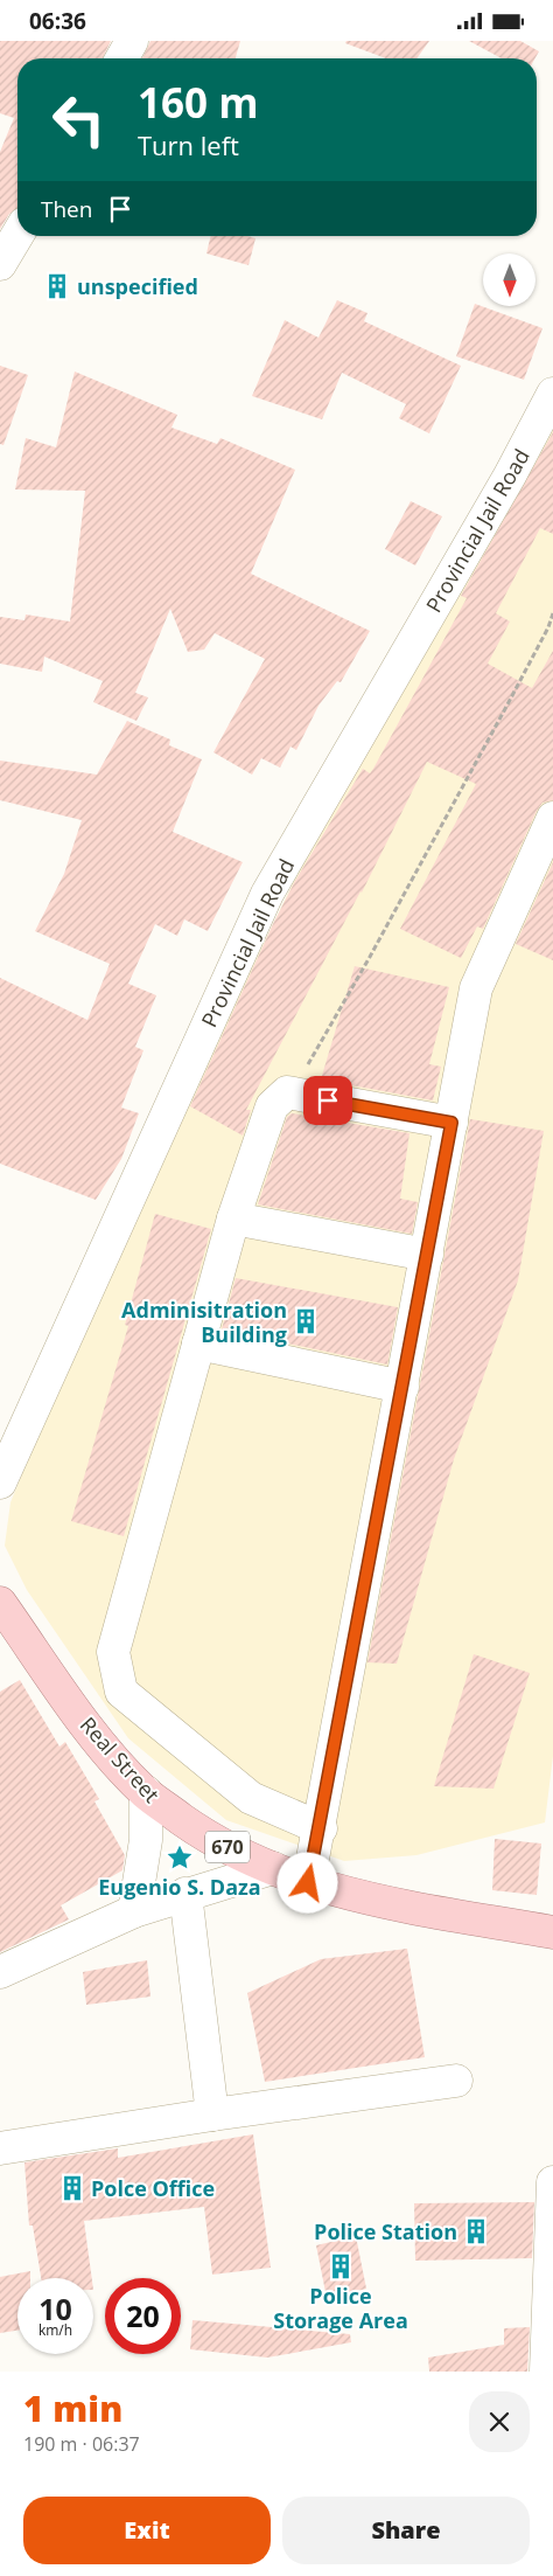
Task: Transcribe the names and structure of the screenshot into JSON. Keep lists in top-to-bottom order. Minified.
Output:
{"streets":{"main road":["Real Street","670"],"street":["Provincial Jail Road"]},"places":{"building":["unspecified","Adminisitration Building","Polce Office","Police Station","Police Storage Area"],"place":["Eugenio S. Daza"]},"north":"bottom","page":{"status":"06:36","turn":["160 m","Turn left"],"then":"Then","speed":"10 km/h","limit":"20","heading":["1 min","190 m · 06:37"],"buttons":["Exit","Share"]}}
